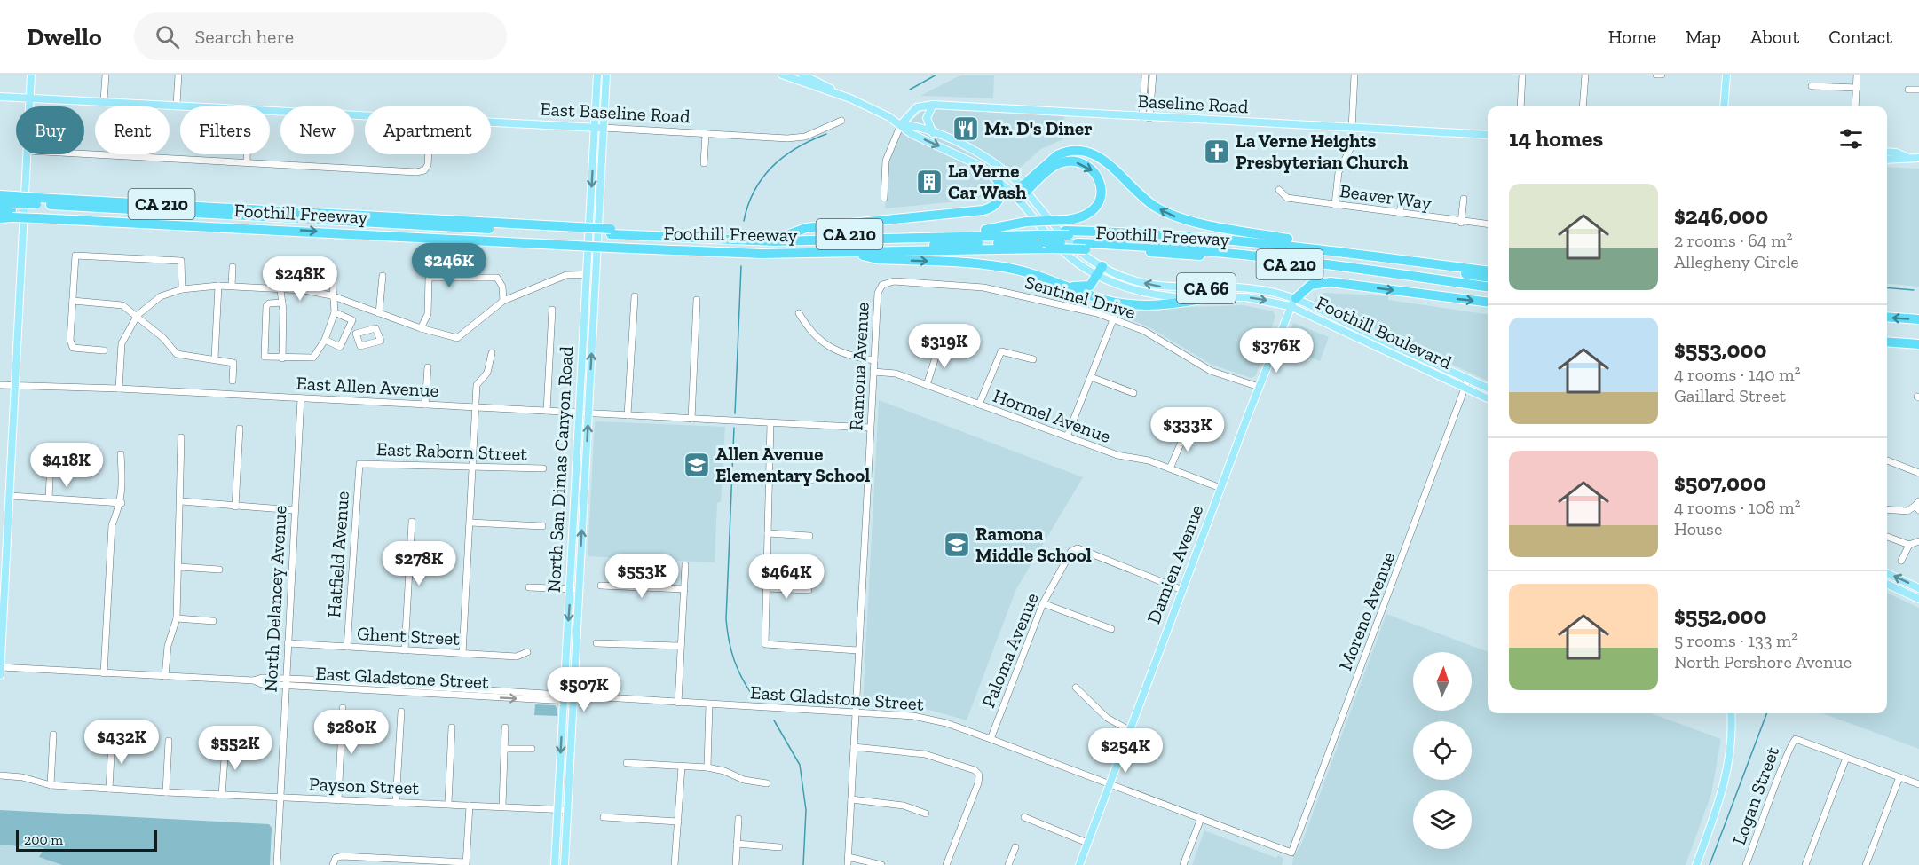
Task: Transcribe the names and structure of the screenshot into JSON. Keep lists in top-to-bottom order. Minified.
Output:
{"streets":{"highway":["CA 210","Foothill Freeway"],"main road":["Baseline Road","East Baseline Road","CA 66","Foothill Boulevard","North San Dimas Canyon Road","Damien Avenue"],"street":["Beaver Way","Sentinel Drive","Ramona Avenue","East Allen Avenue","Hormel Avenue","East Raborn Street","Hatfield Avenue","North Delancey Avenue","Moreno Avenue","Ghent Street","Paloma Avenue","East Gladstone Street","Payson Street","Logan Street"]},"crossings":[["Baseline Road","Foothill Boulevard"],["East Baseline Road","North San Dimas Canyon Road"],["Sentinel Drive","Ramona Avenue"],["Sentinel Drive","Damien Avenue"],["Foothill Boulevard","Damien Avenue"],["Foothill Boulevard","Moreno Avenue"],["Ramona Avenue","East Allen Avenue"],["Ramona Avenue","Hormel Avenue"],["Ramona Avenue","East Gladstone Street"],["East Allen Avenue","North San Dimas Canyon Road"],["East Allen Avenue","North Delancey Avenue"],["Hormel Avenue","Damien Avenue"],["East Raborn Street","Hatfield Avenue"],["North San Dimas Canyon Road","East Gladstone Street"],["North San Dimas Canyon Road","Payson Street"],["Hatfield Avenue","Ghent Street"],["Damien Avenue","Paloma Avenue"],["Damien Avenue","East Gladstone Street"],["North Delancey Avenue","Ghent Street"],["North Delancey Avenue","East Gladstone Street"],["North Delancey Avenue","Payson Street"],["Moreno Avenue","East Gladstone Street"],["Paloma Avenue","East Gladstone Street"]],"places":{"restaurant":["Mr. D's Diner"],"church":["La Verne Heights Presbyterian Church"],"building":["La Verne Car Wash"],"school or university":["Allen Avenue Elementary School","Ramona Middle School"]},"scale_bar":"200 m","north":"top","page":{"header":"Dwello","search":"Search here","nav":["Home","Map","About","Contact"],"chip":["Buy","Rent","Filters","New","Apartment"],"heading":"14 homes","list":[{"name":"$246,000","note":"2 rooms · 64 m² · Allegheny Circle"},{"name":"$553,000","note":"4 rooms · 140 m² · Gaillard Street"},{"name":"$507,000","note":"4 rooms · 108 m² · House"},{"name":"$552,000","note":"5 rooms · 133 m² · North Pershore Avenue"}],"price":["$246K","$248K","$319K","$376K","$333K","$418K","$278K","$553K","$464K","$507K","$280K","$432K","$552K","$254K"],"scale":"200 m"}}
